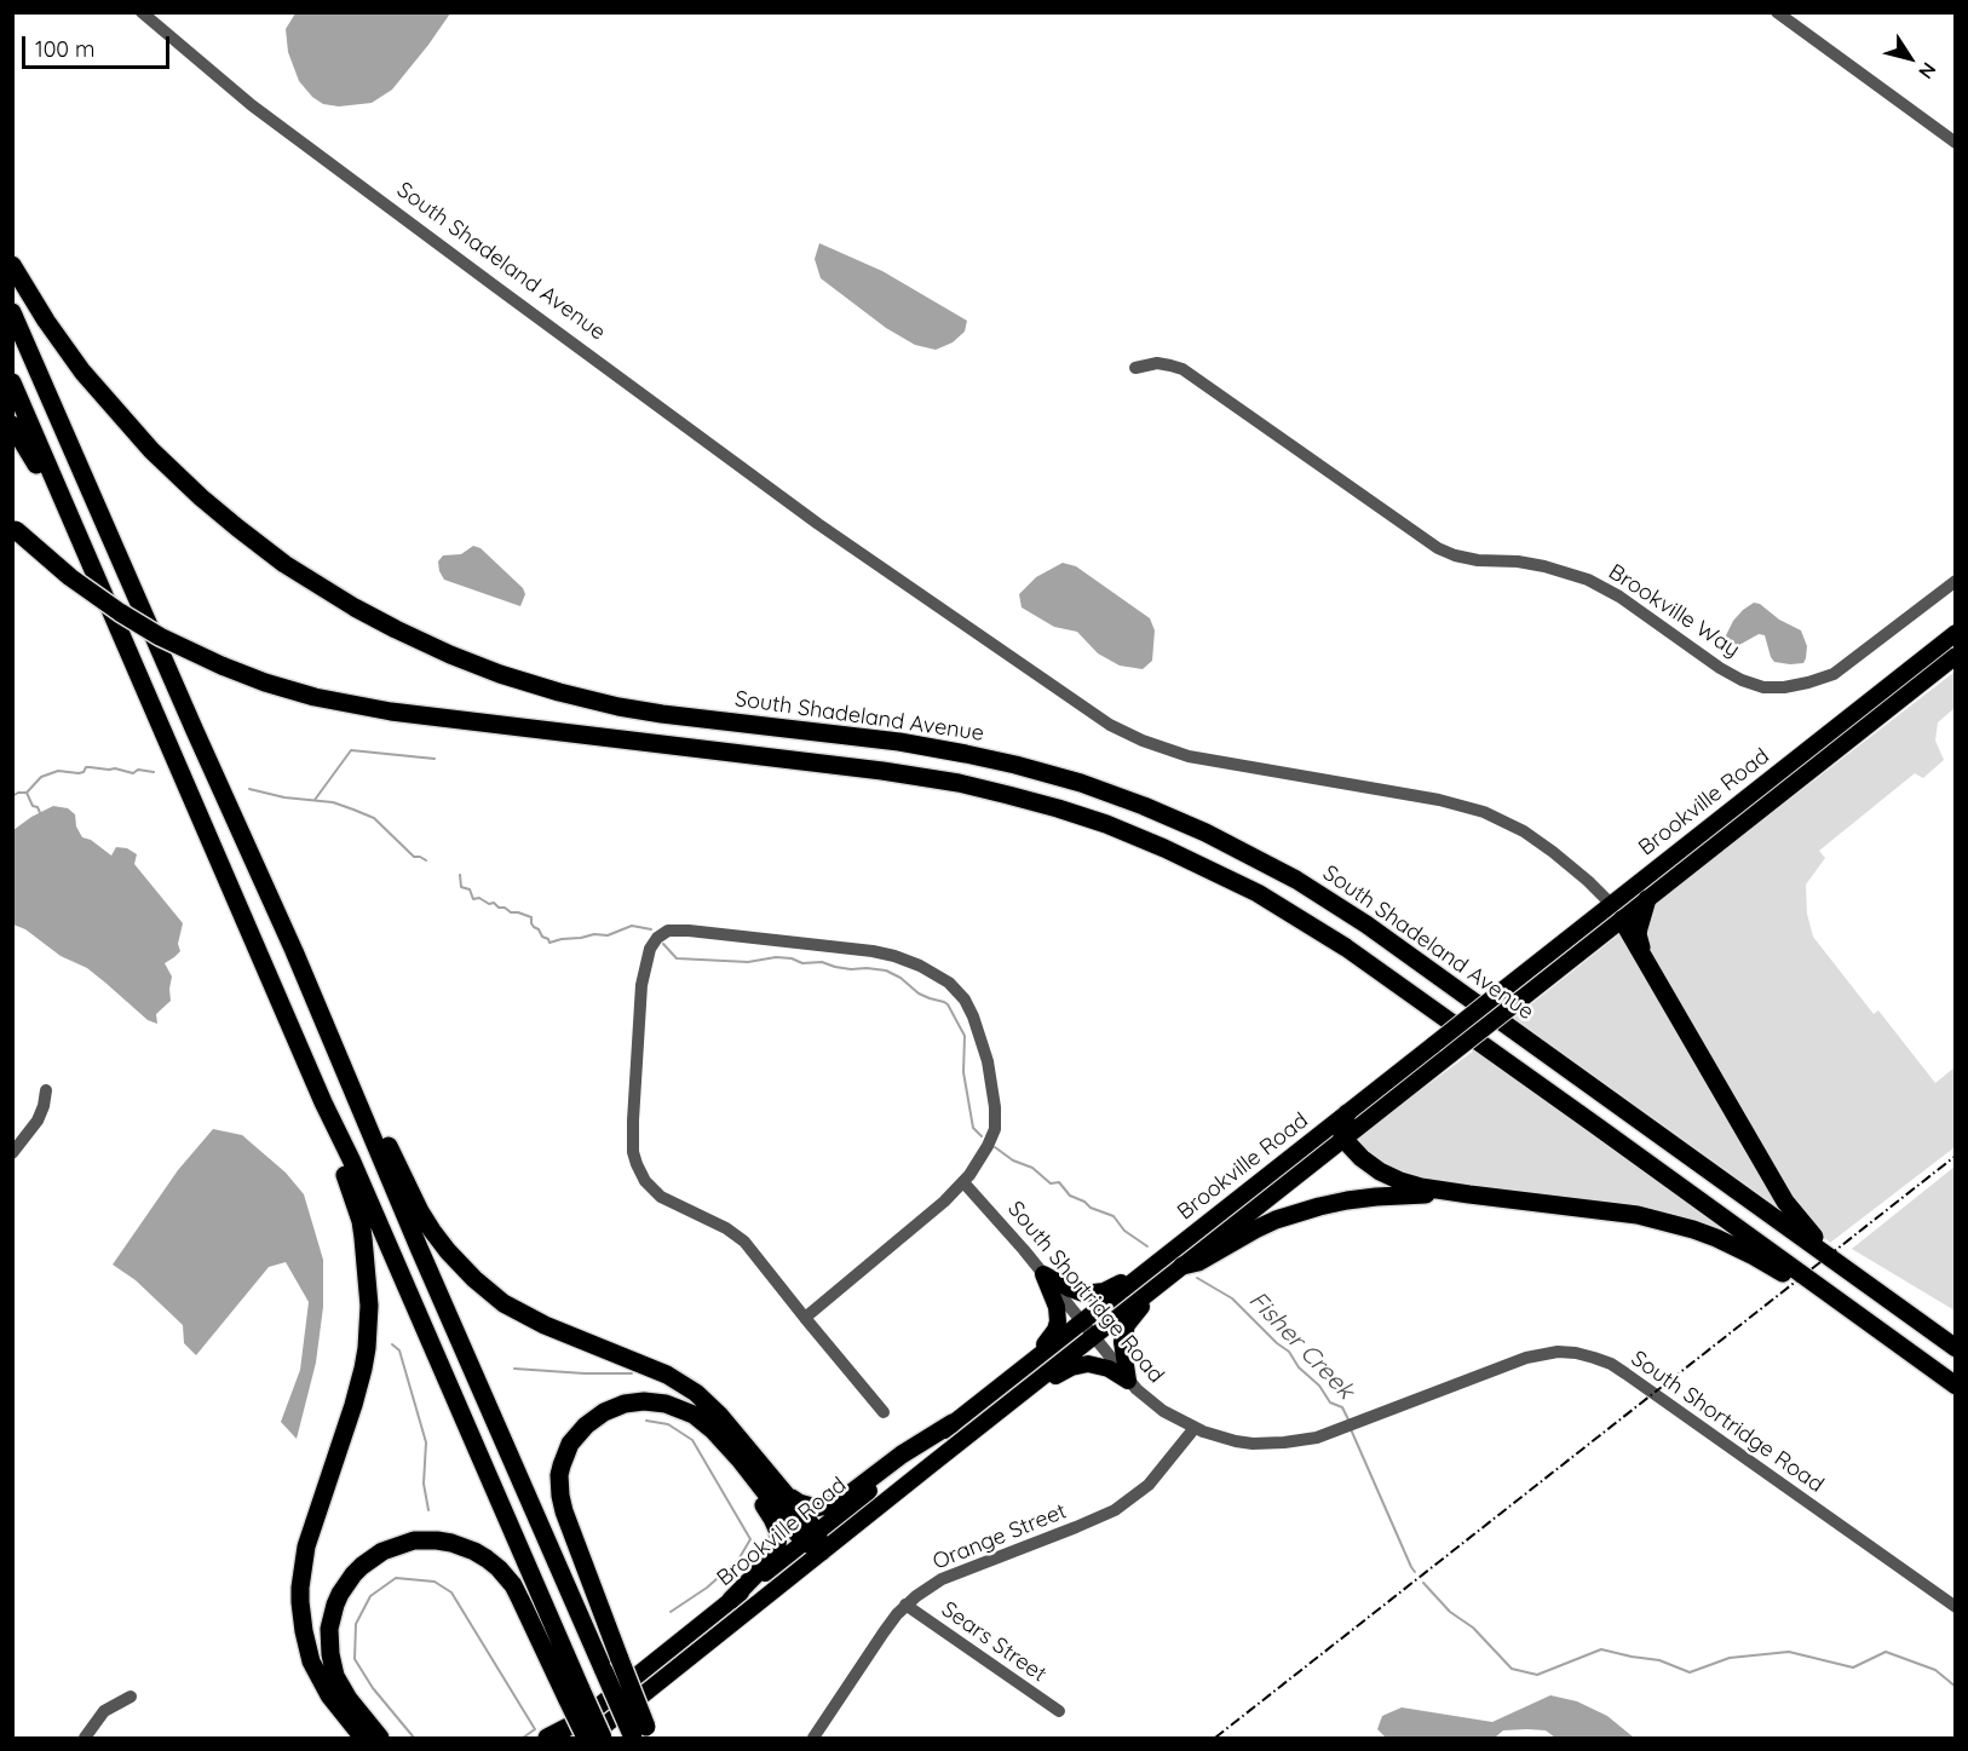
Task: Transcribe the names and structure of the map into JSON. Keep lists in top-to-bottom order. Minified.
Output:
{"streets":{"highway":["South Shadeland Avenue"],"main road":["Brookville Road"],"street":["Brookville Way","South Shortridge Road","Orange Street","Sears Street"]},"crossings":[["South Shadeland Avenue","Brookville Road"],["Brookville Road","South Shortridge Road"],["South Shortridge Road","Orange Street"],["Orange Street","Sears Street"]],"water":["Fisher Creek"],"scale_bar":"100 m","north":"bottom right"}
